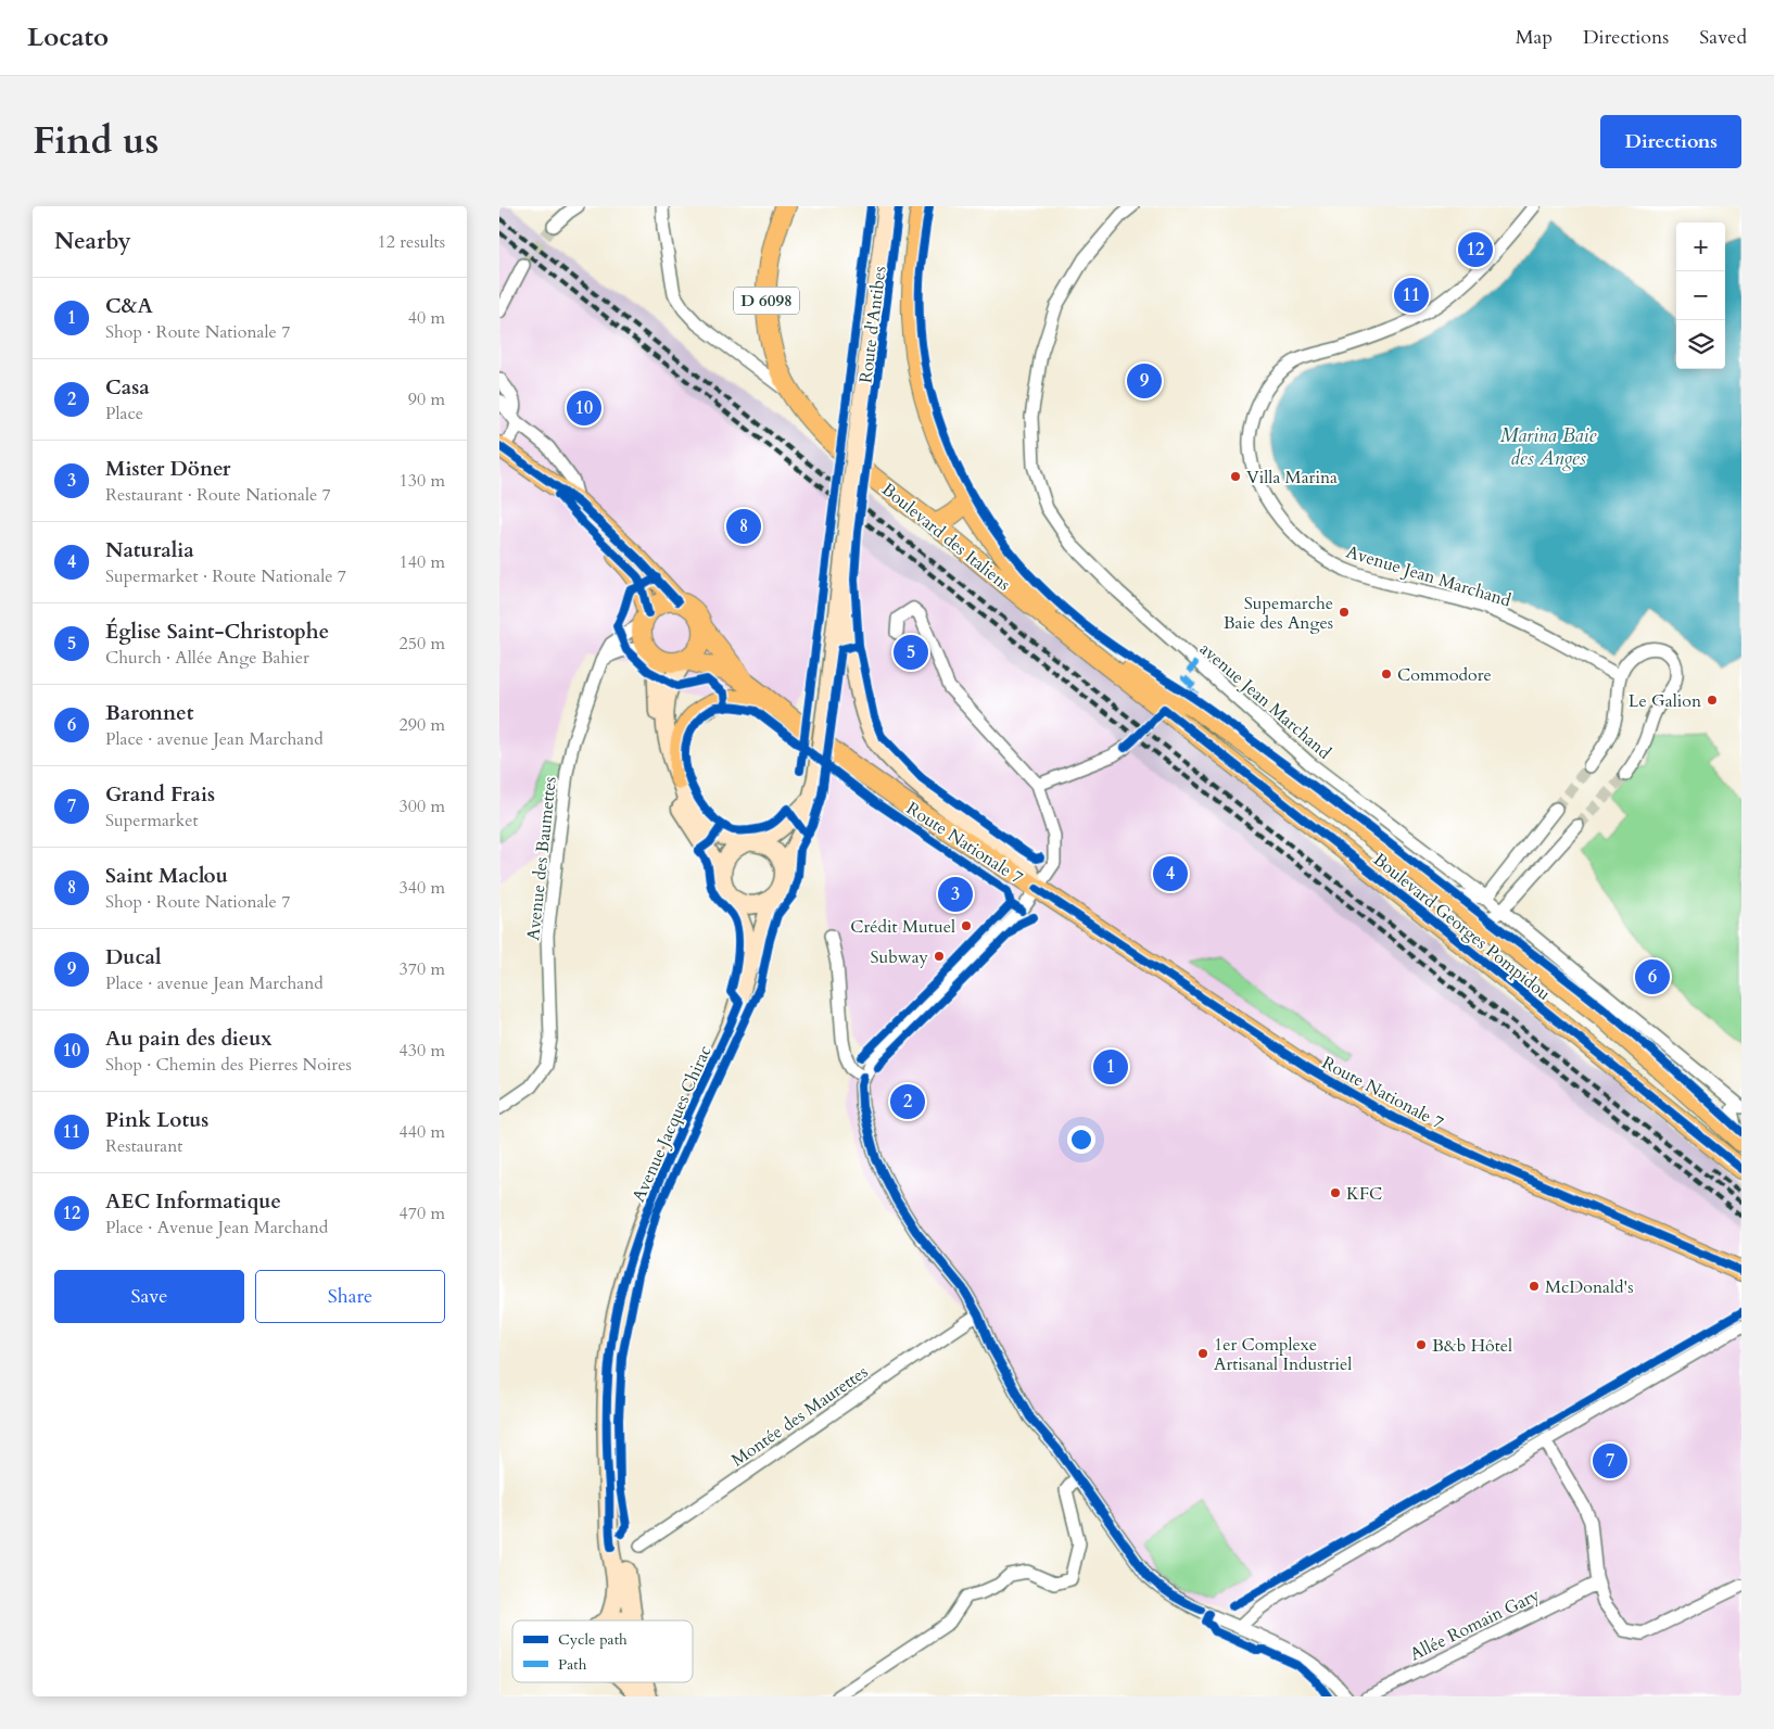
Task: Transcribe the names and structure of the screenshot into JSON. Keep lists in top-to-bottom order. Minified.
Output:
{"streets":{"main road":["D 6098","Route d'Antibes","Boulevard des Italiens","Route Nationale 7","Boulevard Georges Pompidou","Avenue Jacques Chirac"],"street":["Avenue Jean Marchand","avenue Jean Marchand","Avenue des Baumettes","Montée des Maurettes","Allée Romain Gary"]},"crossings":[["Route d'Antibes","Avenue Jacques Chirac"],["Boulevard des Italiens","Boulevard Georges Pompidou"],["Route Nationale 7","Avenue des Baumettes"]],"water":["Marina Baie des Anges"],"places":["Villa Marina","Supemarche Baie des Anges","Commodore","Le Galion","Crédit Mutuel","Subway","KFC","McDonald's","B&b Hôtel","1er Complexe Artisanal Industriel"],"legend":["Cycle path","Path"],"page":{"header":"Locato","nav":["Map","Directions","Saved"],"title":"Find us","buttons":["Directions",["Save","Share"]],"heading":["Nearby","12 results"],"map_buttons":["+","−"],"pins":["12","11","9","10","8","5","4","3","6","1","2","7"],"list":[{"mark":"1","name":"C&A","note":"Shop · Route Nationale 7","value":"40 m"},{"mark":"2","name":"Casa","note":"Place","value":"90 m"},{"mark":"3","name":"Mister Döner","note":"Restaurant · Route Nationale 7","value":"130 m"},{"mark":"4","name":"Naturalia","note":"Supermarket · Route Nationale 7","value":"140 m"},{"mark":"5","name":"Église Saint-Christophe","note":"Church · Allée Ange Bahier","value":"250 m"},{"mark":"6","name":"Baronnet","note":"Place · avenue Jean Marchand","value":"290 m"},{"mark":"7","name":"Grand Frais","note":"Supermarket","value":"300 m"},{"mark":"8","name":"Saint Maclou","note":"Shop · Route Nationale 7","value":"340 m"},{"mark":"9","name":"Ducal","note":"Place · avenue Jean Marchand","value":"370 m"},{"mark":"10","name":"Au pain des dieux","note":"Shop · Chemin des Pierres Noires","value":"430 m"},{"mark":"11","name":"Pink Lotus","note":"Restaurant","value":"440 m"},{"mark":"12","name":"AEC Informatique","note":"Place · Avenue Jean Marchand","value":"470 m"}]}}
